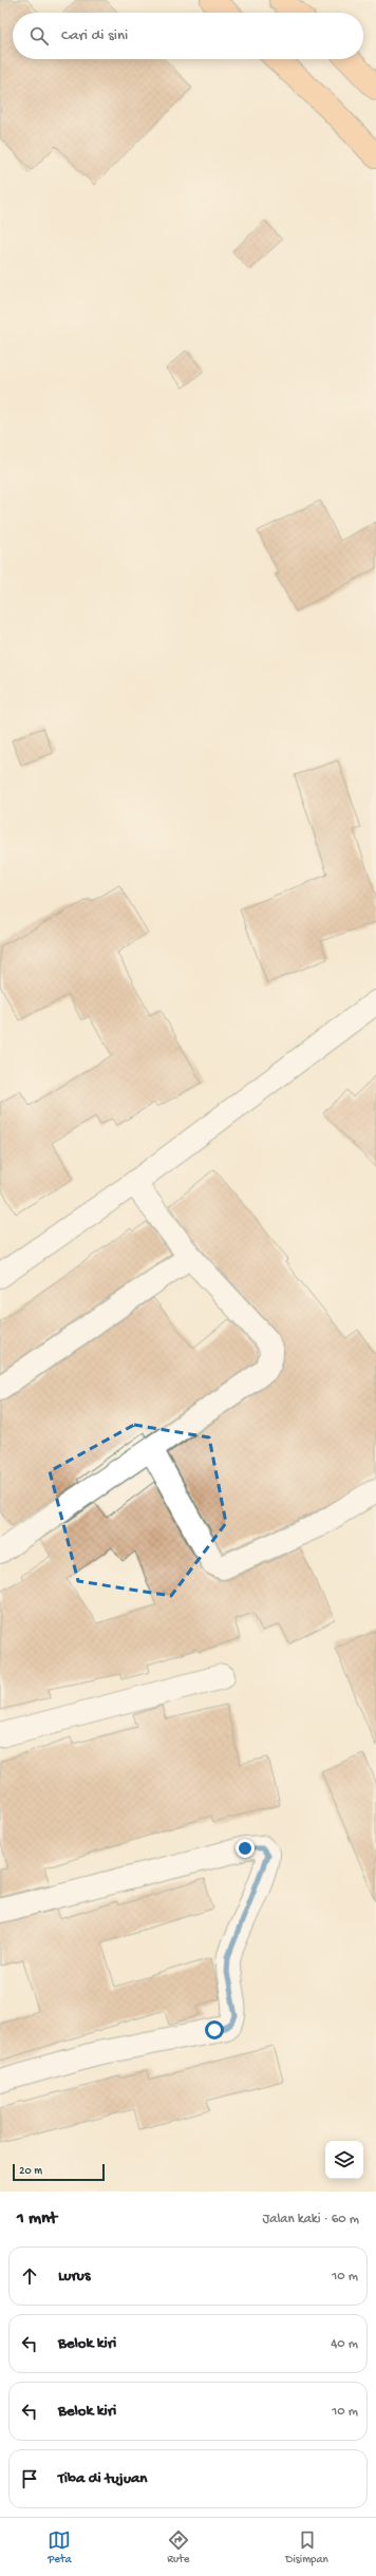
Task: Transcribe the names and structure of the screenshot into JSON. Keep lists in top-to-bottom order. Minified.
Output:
{"scale_bar":"20 m","page":{"search":"Cari di sini","scale":"20 m","heading":["1 mnt","Jalan kaki · 60 m"],"list":[["Lurus","10 m"],["Belok kiri","40 m"],["Belok kiri","10 m"],"Tiba di tujuan"],"nav":["Peta","Rute","Disimpan"]}}
